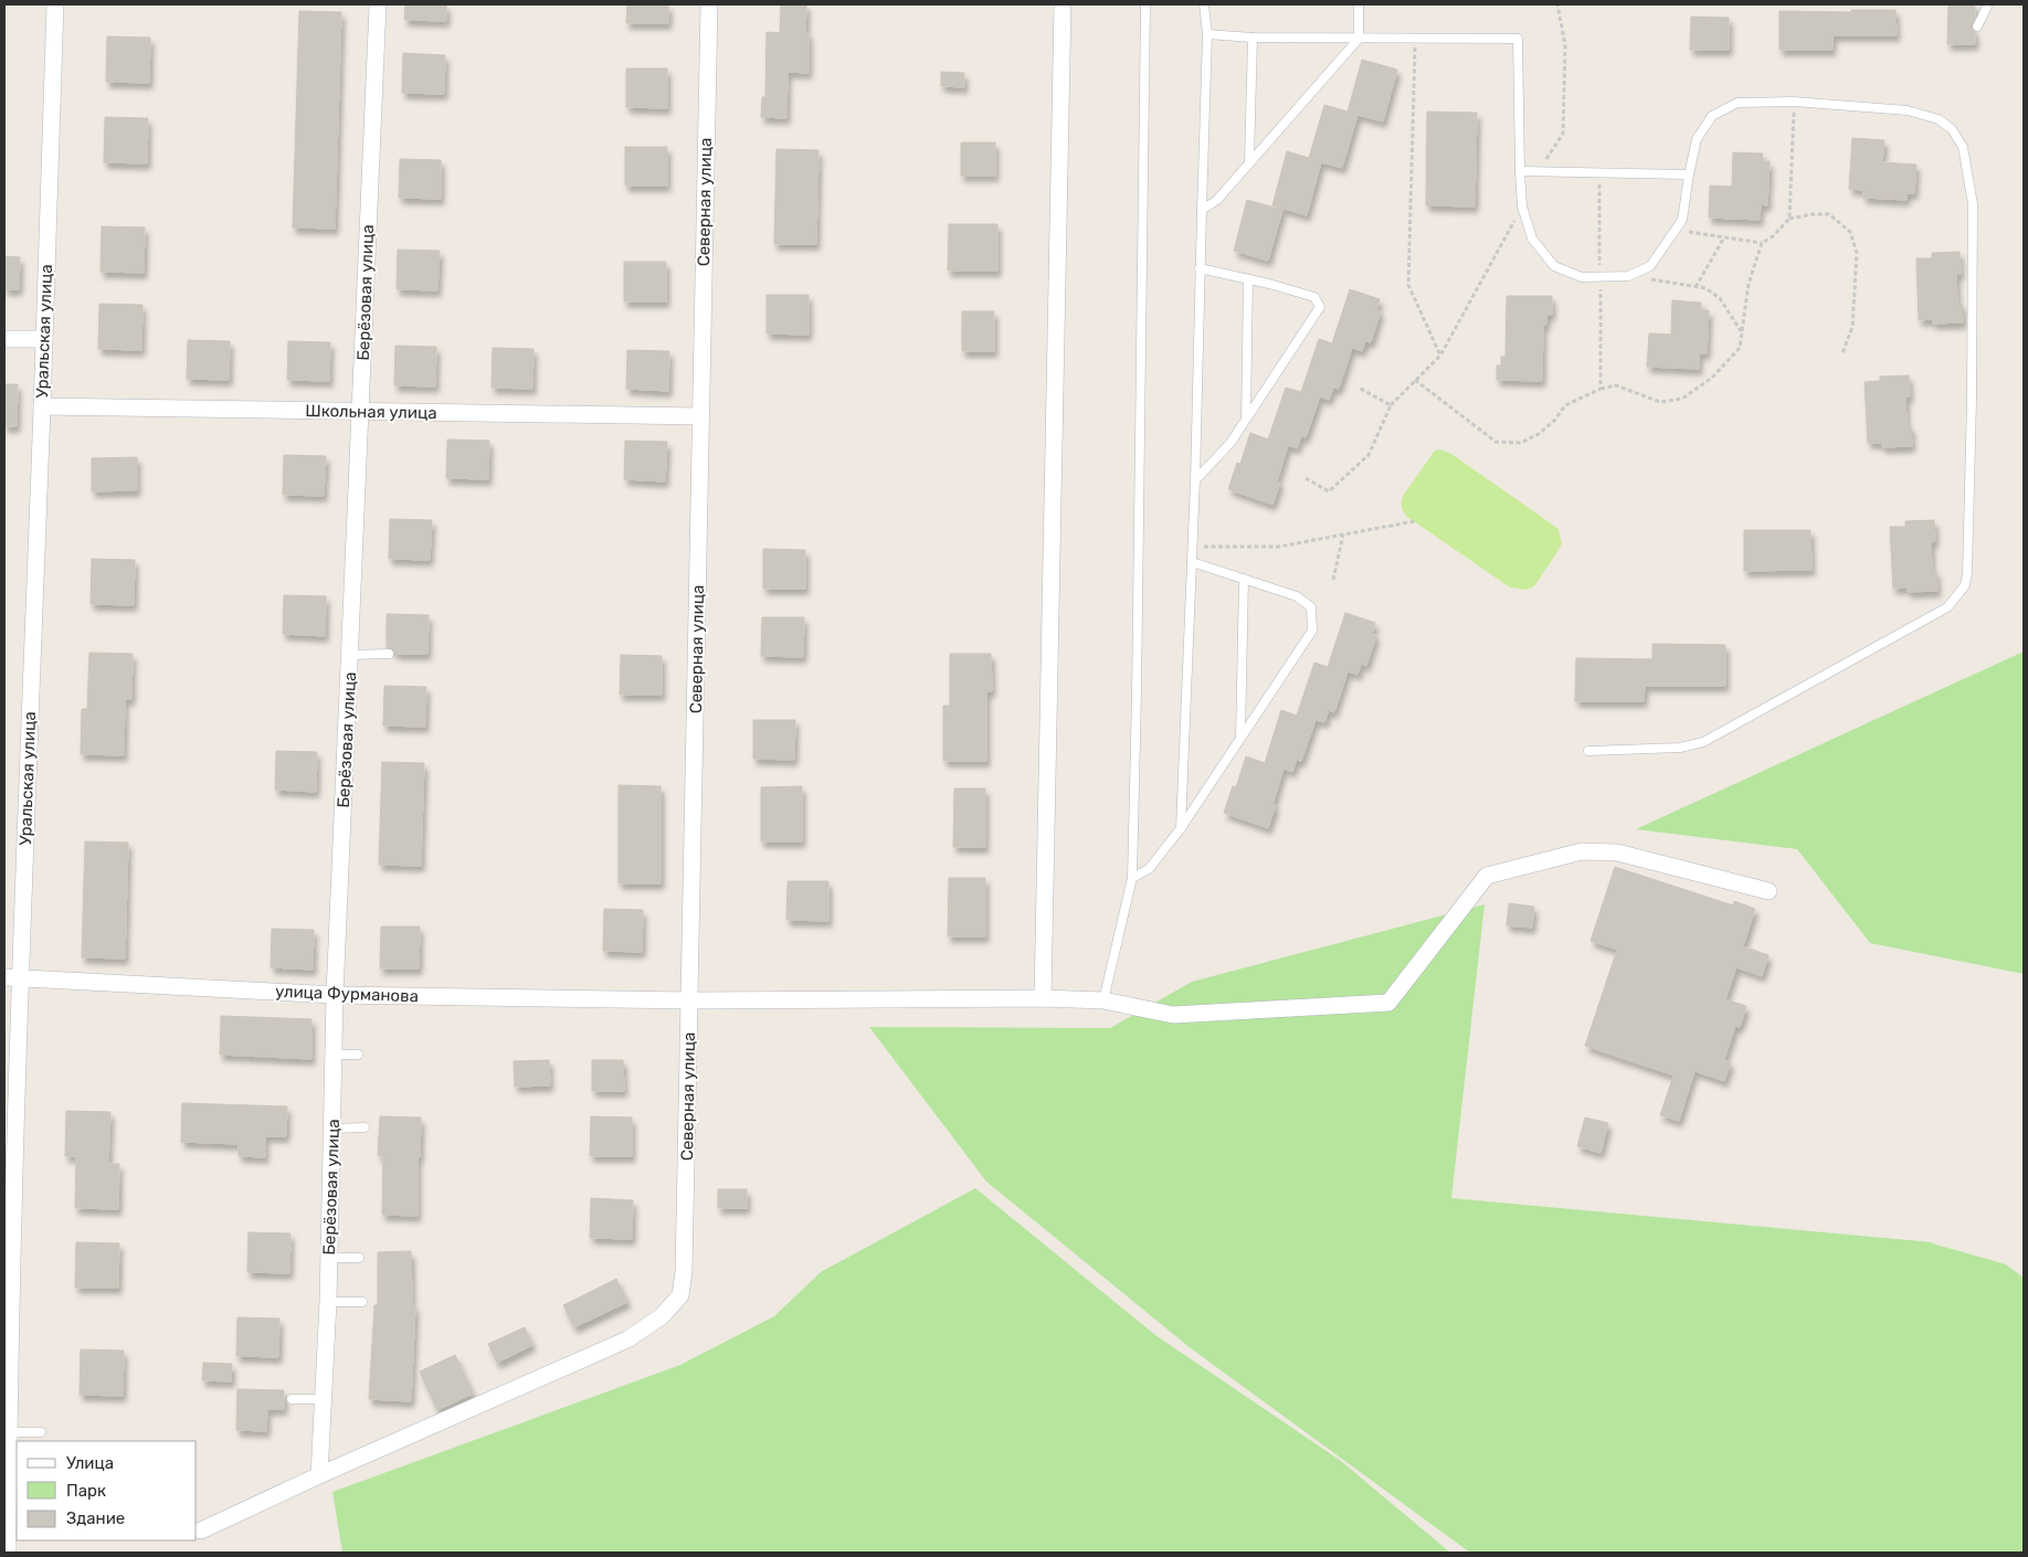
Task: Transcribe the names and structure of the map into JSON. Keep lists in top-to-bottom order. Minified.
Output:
{"streets":{"street":["Северная улица","Берёзовая улица","Уральская улица","Школьная улица","улица Фурманова"]},"crossings":[["Северная улица","Берёзовая улица"],["Северная улица","Школьная улица"],["Северная улица","улица Фурманова"],["Берёзовая улица","Школьная улица"],["Берёзовая улица","улица Фурманова"],["Уральская улица","Школьная улица"],["Уральская улица","улица Фурманова"]],"legend":["Улица","Парк","Здание"]}
